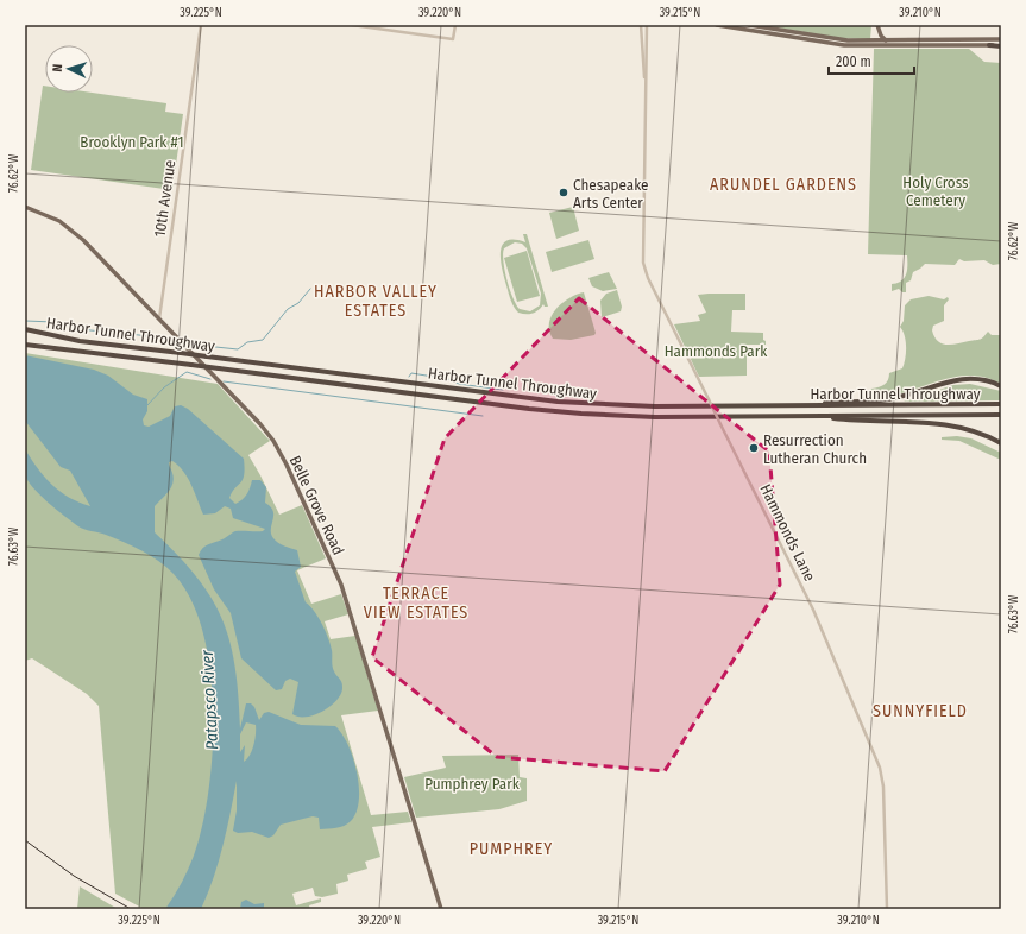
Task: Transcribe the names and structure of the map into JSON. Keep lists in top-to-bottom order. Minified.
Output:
{"streets":{"highway":["Harbor Tunnel Throughway"],"main road":["Belle Grove Road"],"street":["10th Avenue","Hammonds Lane"]},"crossings":[["10th Avenue","Belle Grove Road"]],"districts":["ARUNDEL GARDENS","HARBOR VALLEY ESTATES","TERRACE VIEW ESTATES","SUNNYFIELD","PUMPHREY"],"water":["Patapsco River"],"parks":["Brooklyn Park #1","Holy Cross Cemetery","Hammonds Park","Pumphrey Park"],"places":["Chesapeake Arts Center","Resurrection Lutheran Church"],"scale_bar":"200 m","north":"left","coordinates":["39.225°N","39.220°N","39.215°N","39.210°N","76.62°W","76.63°W"]}
